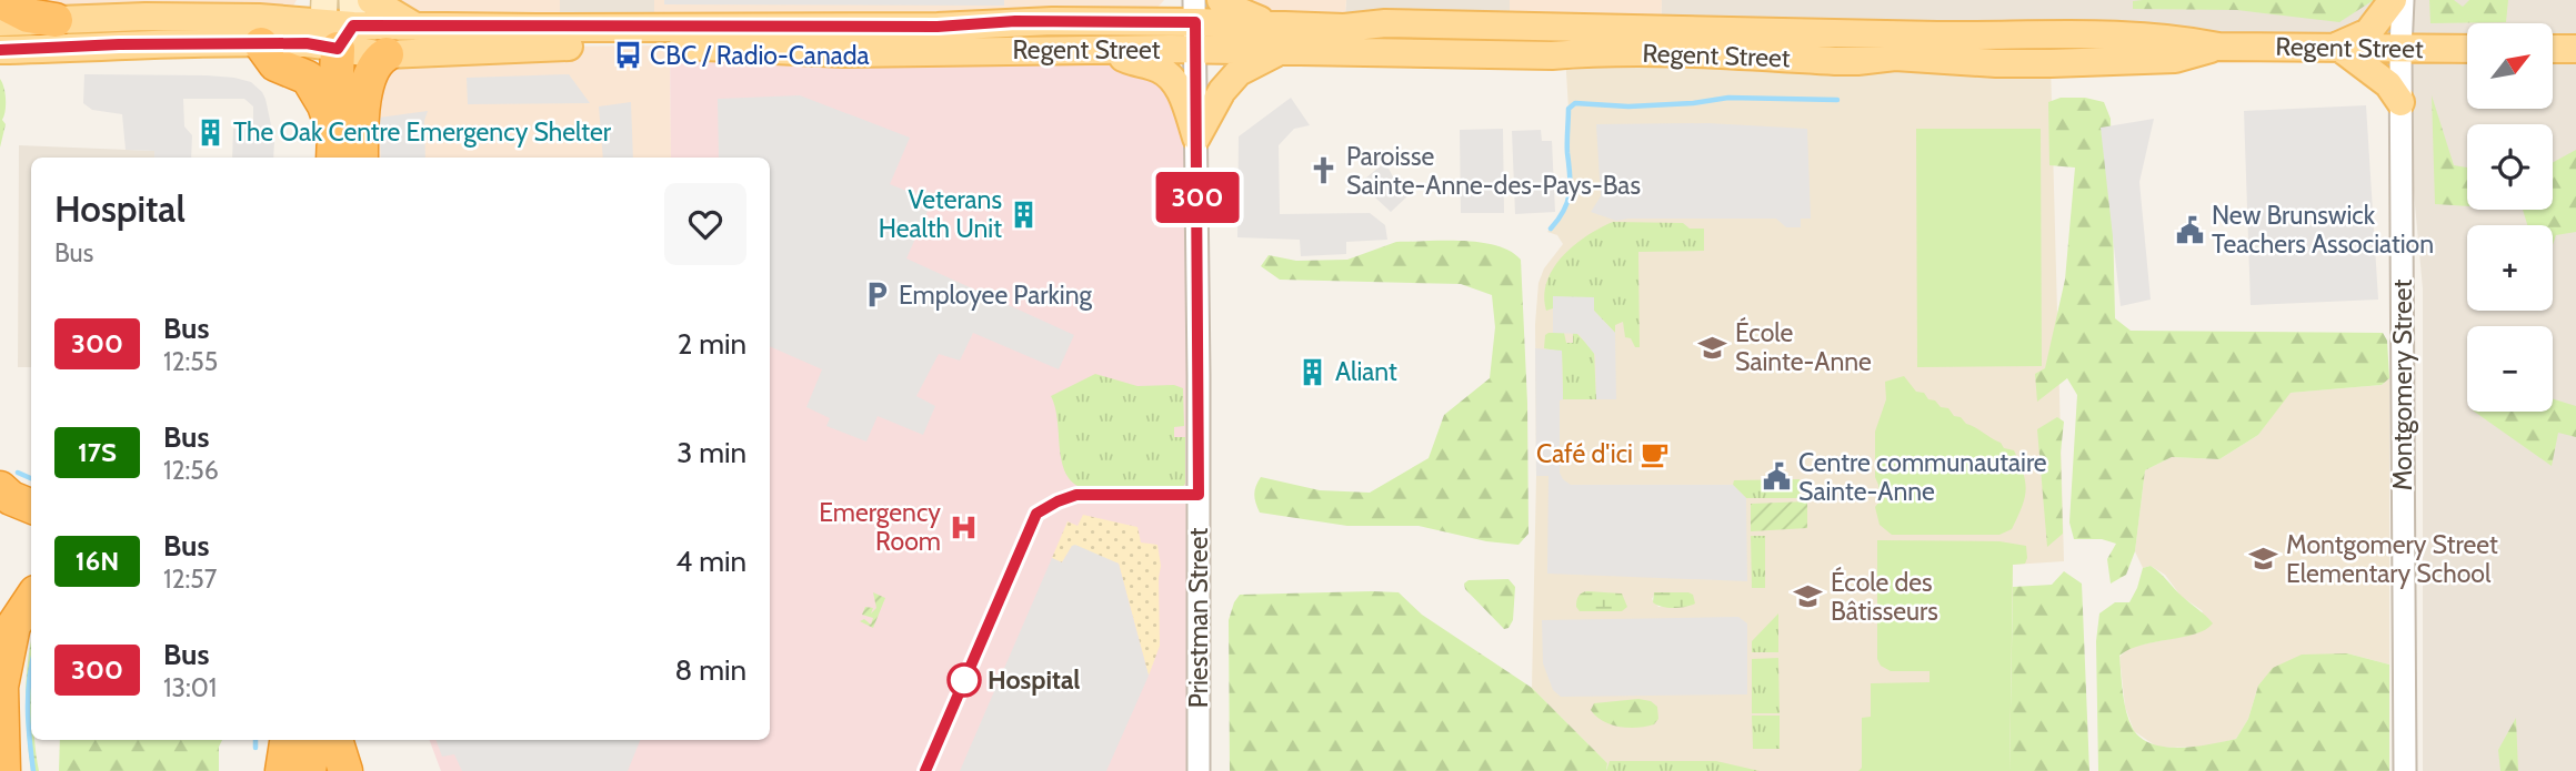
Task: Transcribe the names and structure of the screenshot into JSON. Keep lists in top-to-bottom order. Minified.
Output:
{"streets":{"main road":["Regent Street"],"street":["Montgomery Street","Priestman Street"]},"crossings":[["Regent Street","Montgomery Street"],["Regent Street","Priestman Street"]],"places":{"bus stop":["CBC / Radio-Canada"],"building":["The Oak Centre Emergency Shelter","Veterans Health Unit","Aliant"],"church":["Paroisse Sainte-Anne-des-Pays-Bas"],"public building":["New Brunswick Teachers Association","Centre communautaire Sainte-Anne"],"parking":["Employee Parking"],"school or university":["École Sainte-Anne","Montgomery Street Elementary School","École des Bâtisseurs"],"cafe":["Café d'ici"],"hospital":["Emergency Room"],"other":["Hospital"]},"lines":["bus line 300"],"north":"top right","page":{"on_map":"300","map_buttons":["+","−"],"heading":["Hospital","Bus"],"list":[{"mark":"300","name":"Bus","note":"12:55","value":"2 min"},{"mark":"17S","name":"Bus","note":"12:56","value":"3 min"},{"mark":"16N","name":"Bus","note":"12:57","value":"4 min"},{"mark":"300","name":"Bus","note":"13:01","value":"8 min"}]}}
